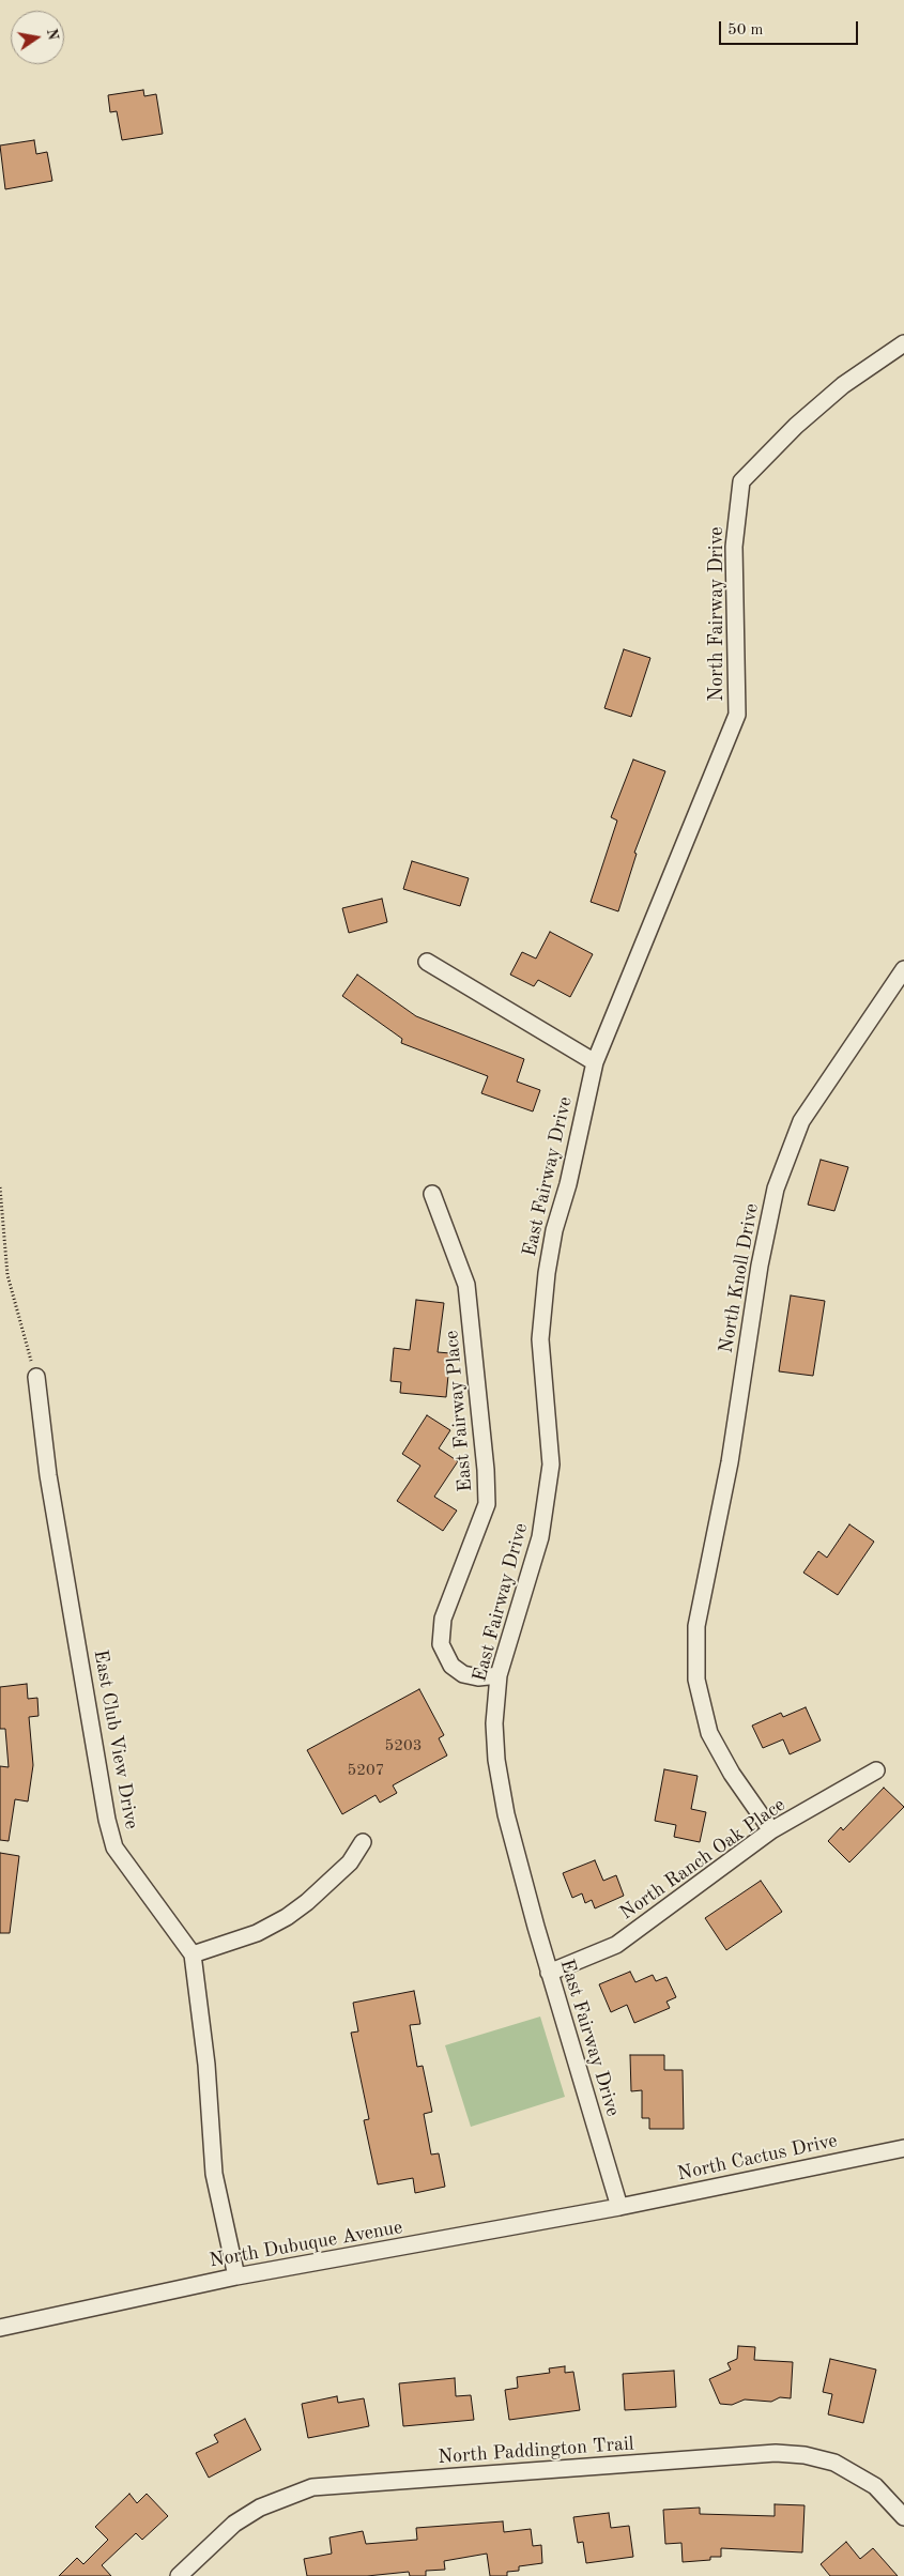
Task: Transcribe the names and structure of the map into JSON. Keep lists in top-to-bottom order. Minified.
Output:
{"streets":{"street":["North Fairway Drive","East Fairway Drive","North Knoll Drive","East Fairway Place","East Club View Drive","North Ranch Oak Place","North Cactus Drive","North Dubuque Avenue","North Paddington Trail"]},"crossings":[["North Fairway Drive","East Fairway Drive"],["East Fairway Drive","East Fairway Place"],["East Fairway Drive","North Ranch Oak Place"],["East Fairway Drive","North Cactus Drive"],["East Fairway Drive","North Dubuque Avenue"],["North Knoll Drive","North Ranch Oak Place"],["East Club View Drive","North Dubuque Avenue"],["North Cactus Drive","North Dubuque Avenue"]],"house_numbers":["5203","5207"],"scale_bar":"50 m","north":"right"}
